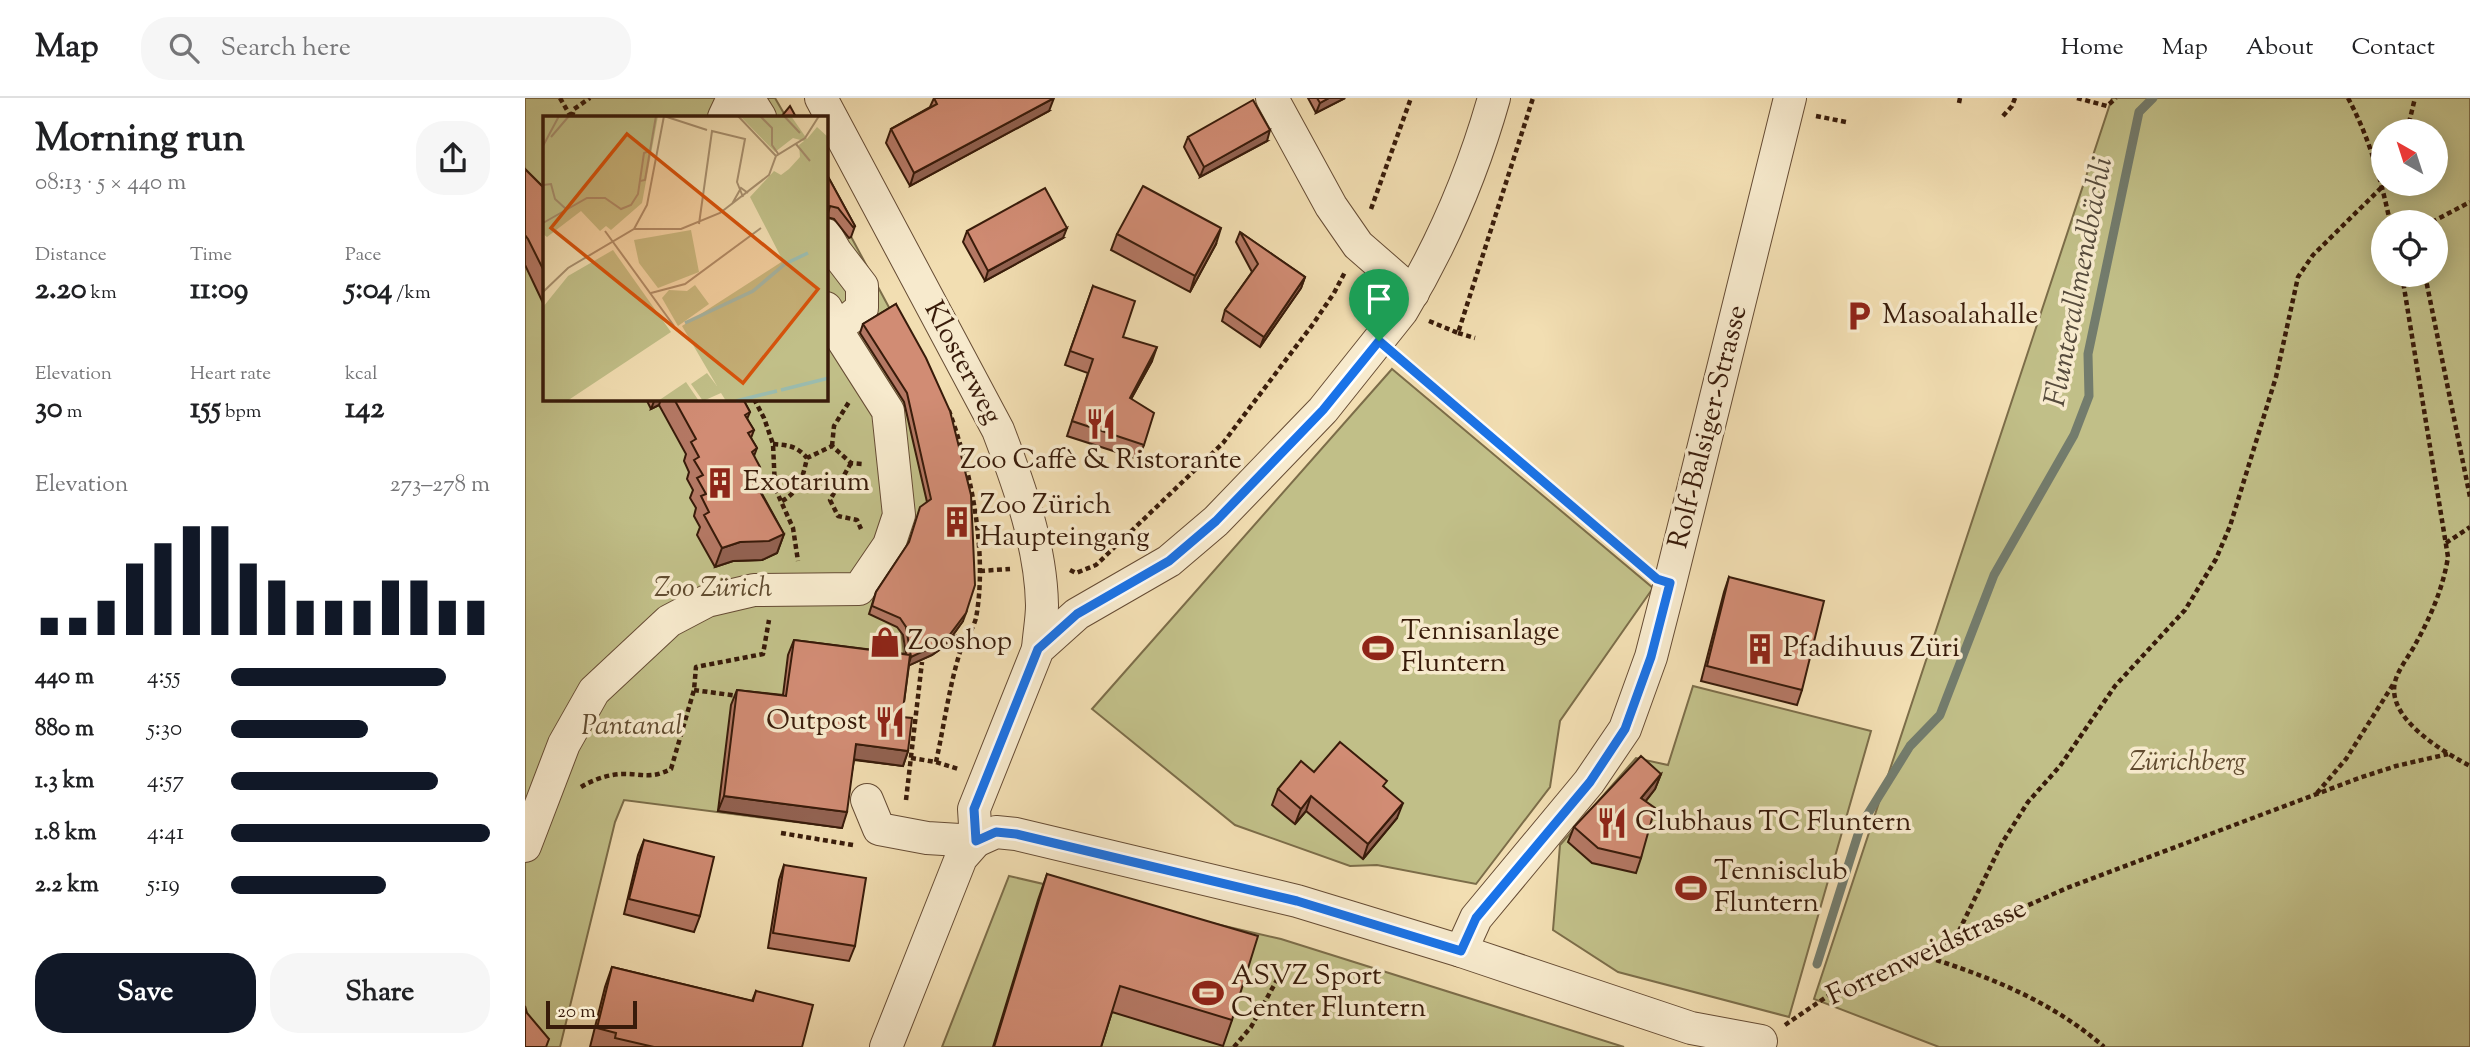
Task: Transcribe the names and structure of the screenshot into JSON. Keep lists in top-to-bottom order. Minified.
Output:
{"streets":{"street":["Klosterweg","Rolf-Balsiger-Strasse"],"path":["Forrenweidstrasse"]},"water":["Flunterallmendbächli"],"parks":["Zoo Zürich","Pantanal","Zürichberg"],"places":{"parking":["Masoalahalle"],"restaurant":["Zoo Caffè & Ristorante","Outpost","Clubhaus TC Fluntern"],"building":["Exotarium","Zoo Zürich Haupteingang","Pfadihuus Züri"],"shop":["Zooshop"],"sports":["Tennisanlage Fluntern","Tennisclub Fluntern","ASVZ Sport Center Fluntern"]},"scale_bar":"20 m","north":"top left","page":{"header":"Map","search":"Search here","nav":["Home","Map","About","Contact"],"heading":["Morning run","08:13 · 5 × 440 m"],"stats":[["Distance","2.20 km"],["Time","11:09"],["Pace","5:04 /km"],["Elevation","30 m"],["Heart rate","155 bpm"],["kcal","142"]],"chart":["Elevation","273–278 m"],"list":[{"name":"440 m","note":"4:55"},{"name":"880 m","note":"5:30"},{"name":"1.3 km","note":"4:57"},{"name":"1.8 km","note":"4:41"},{"name":"2.2 km","note":"5:19"}],"buttons":["Save","Share"],"scale":"20 m"}}
